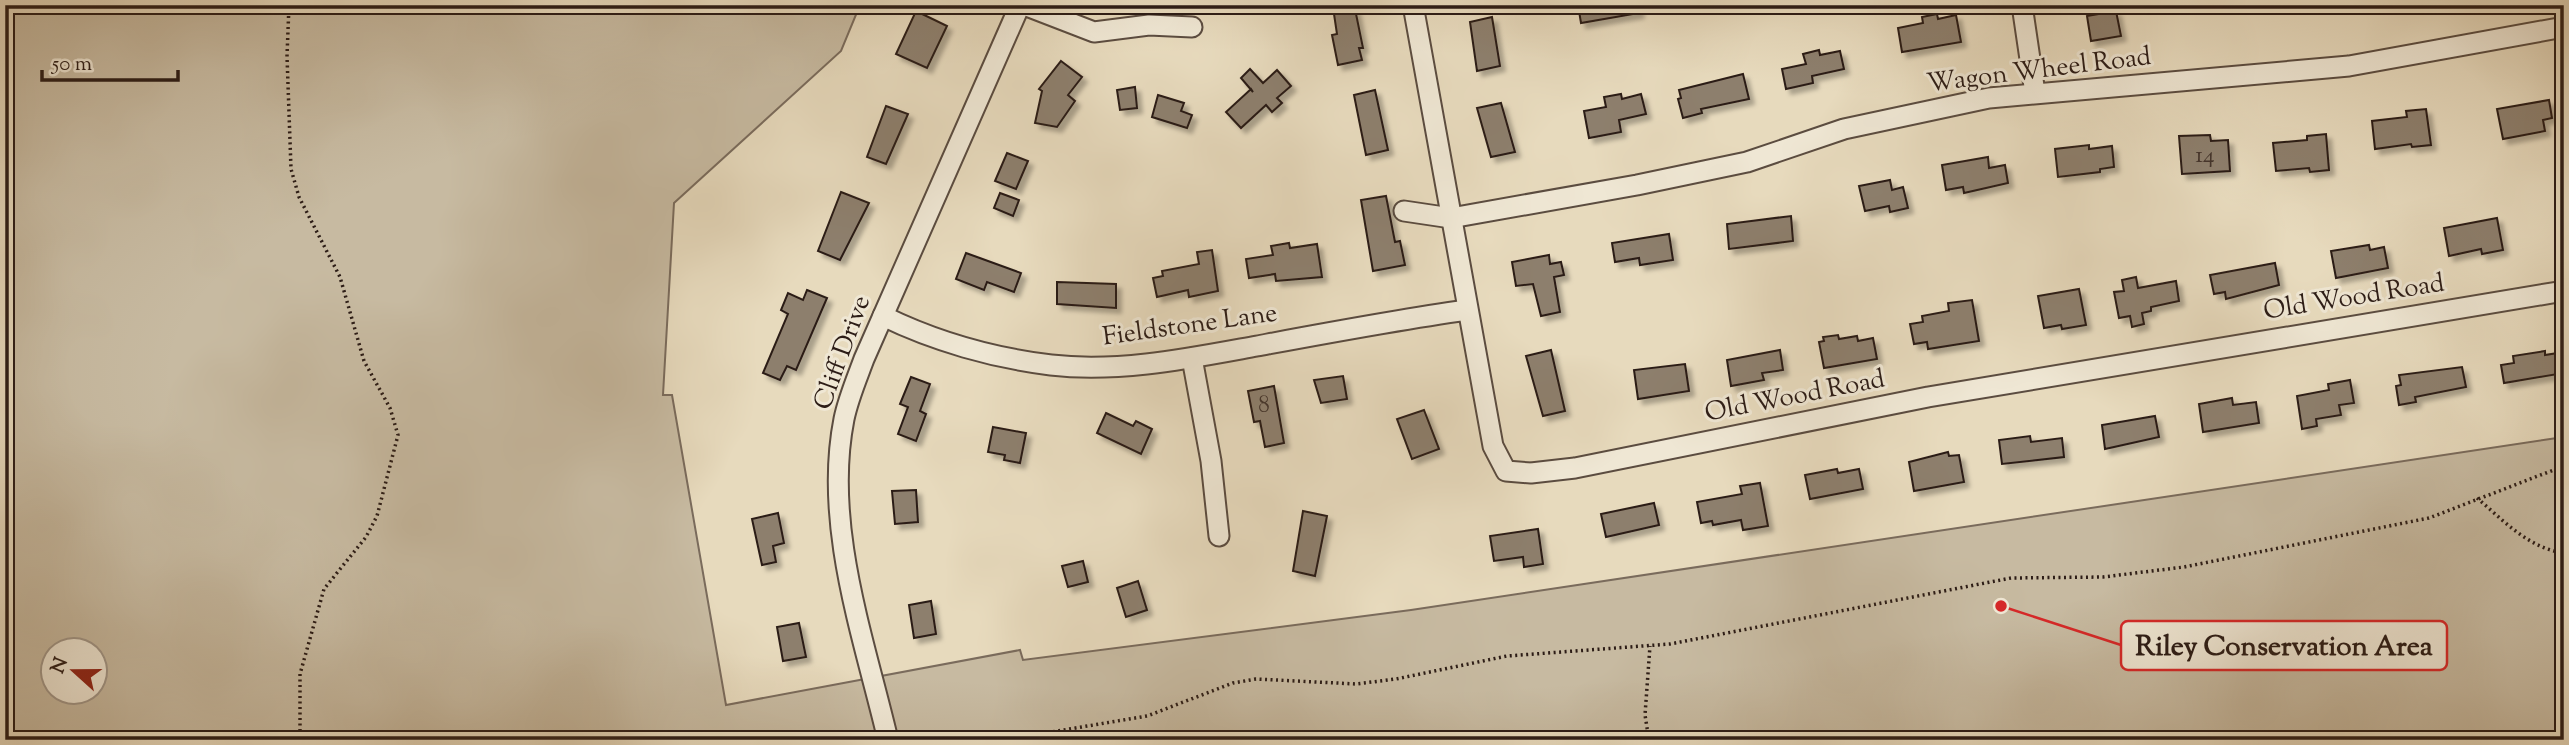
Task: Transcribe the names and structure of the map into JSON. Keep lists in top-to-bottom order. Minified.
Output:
{"streets":{"street":["Wagon Wheel Road","Old Wood Road","Fieldstone Lane","Cliff Drive"]},"crossings":[["Wagon Wheel Road","Old Wood Road"],["Old Wood Road","Fieldstone Lane"],["Fieldstone Lane","Cliff Drive"]],"places":["Riley Conservation Area"],"house_numbers":["14","8"],"scale_bar":"50 m","north":"left"}
